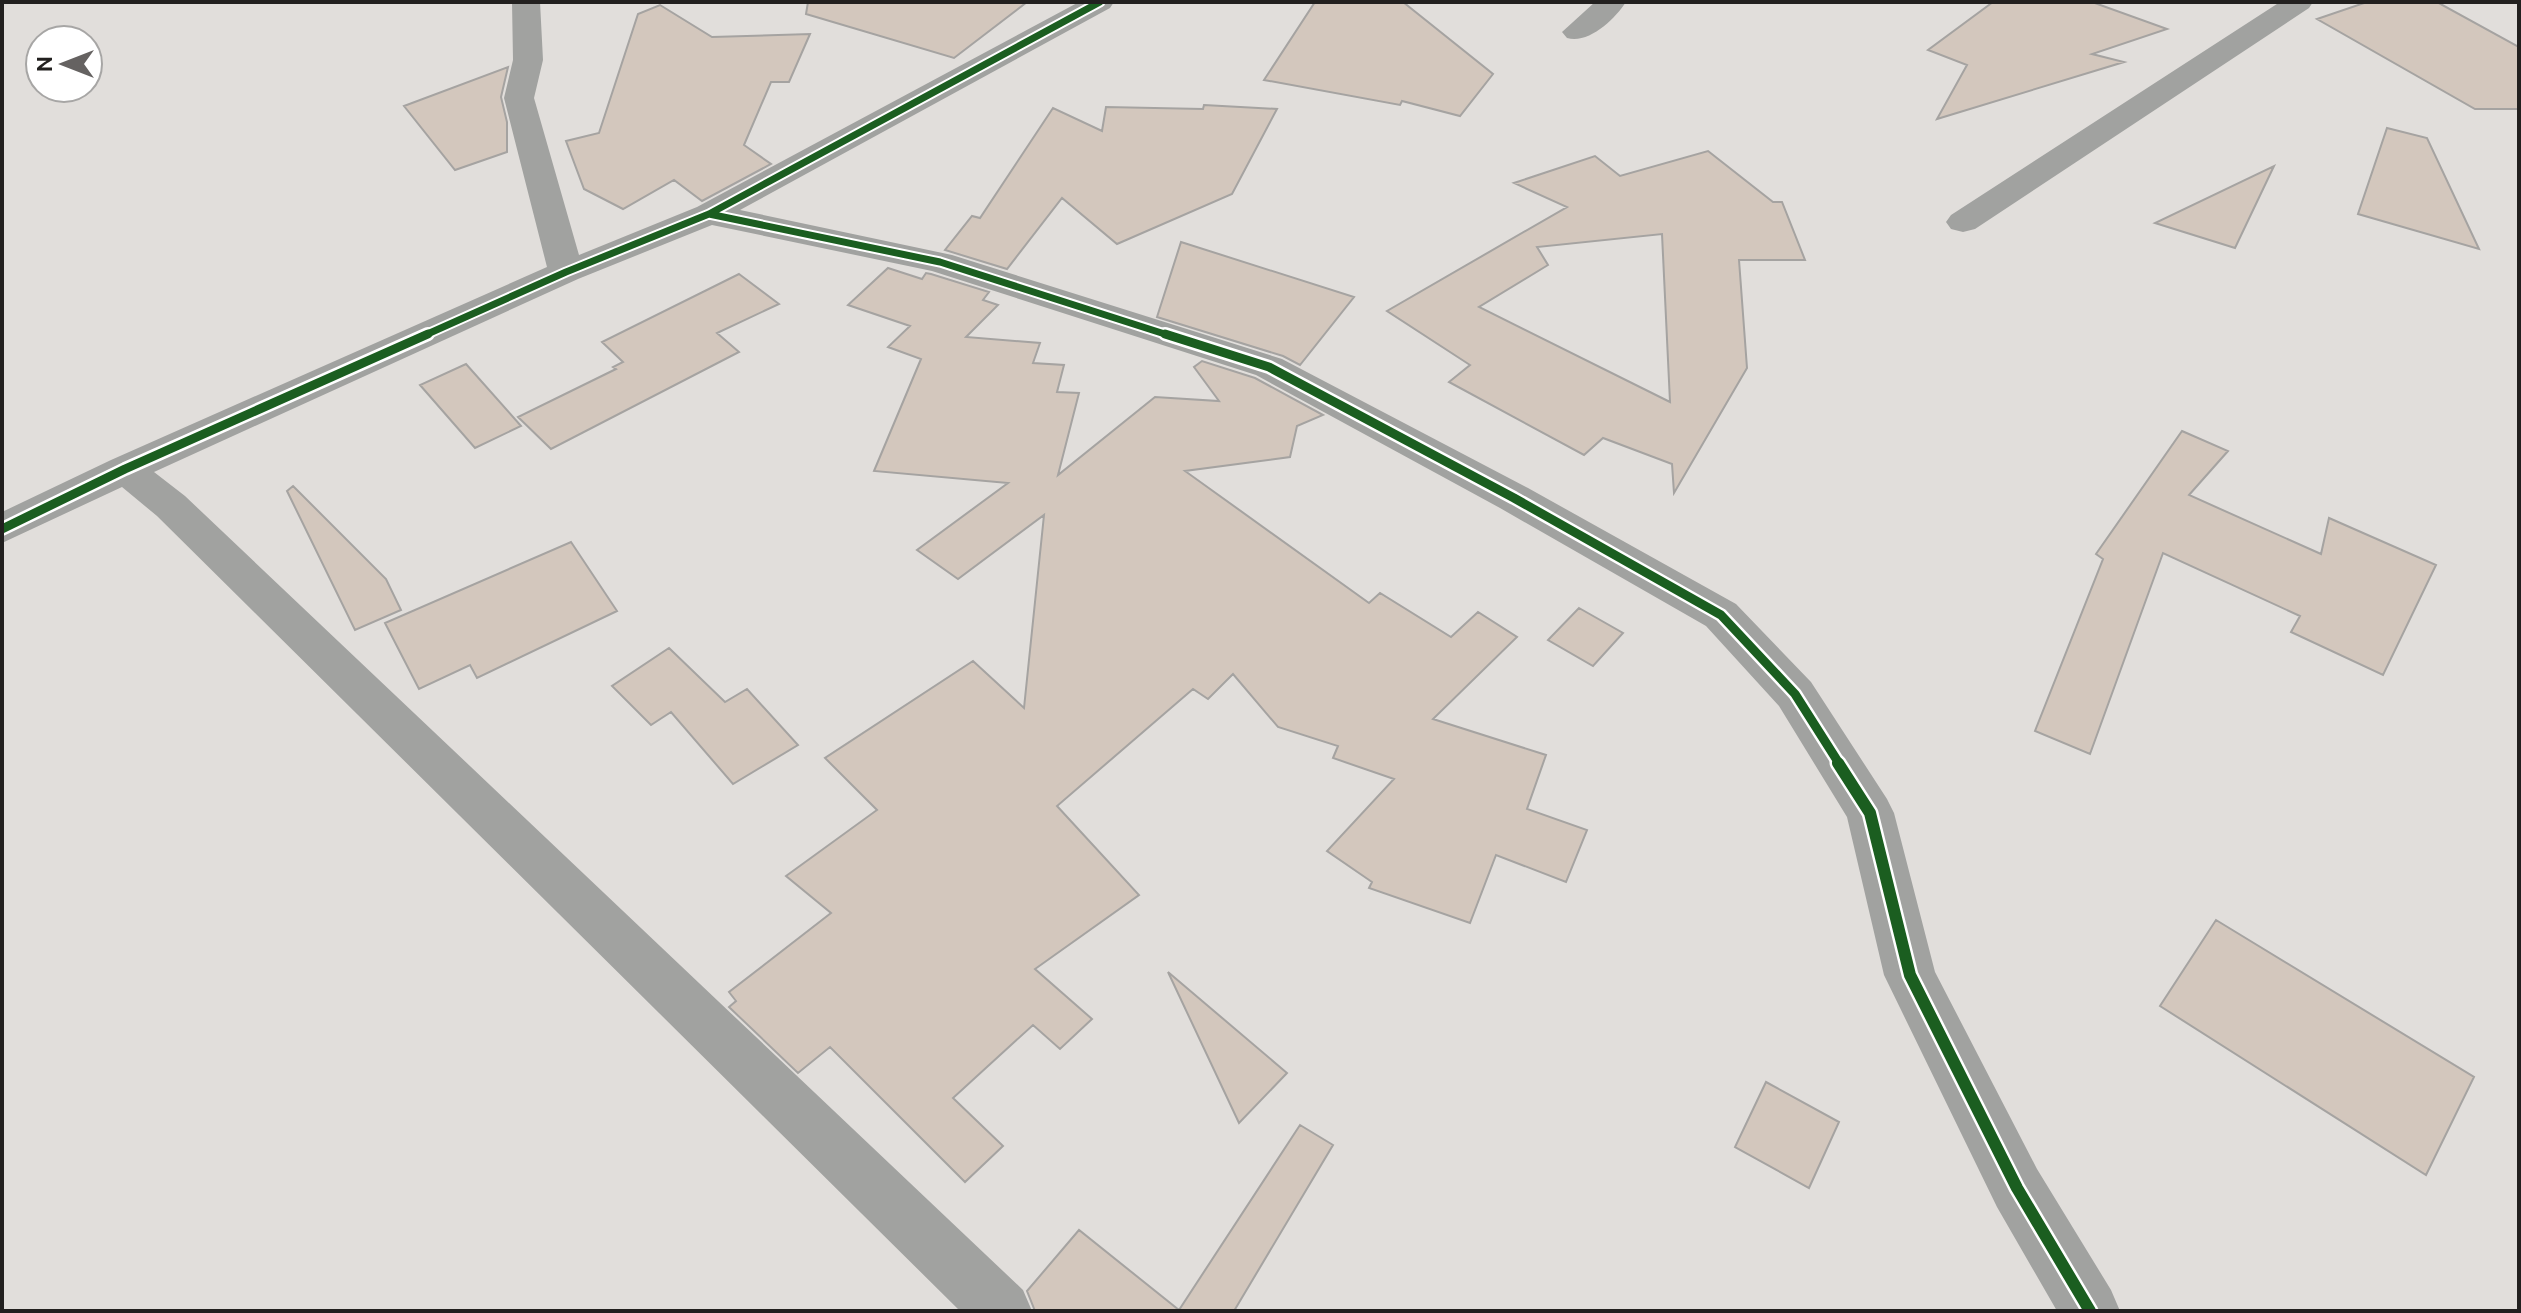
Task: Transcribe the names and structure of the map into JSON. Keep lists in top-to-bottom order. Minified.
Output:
{"north":"left"}
